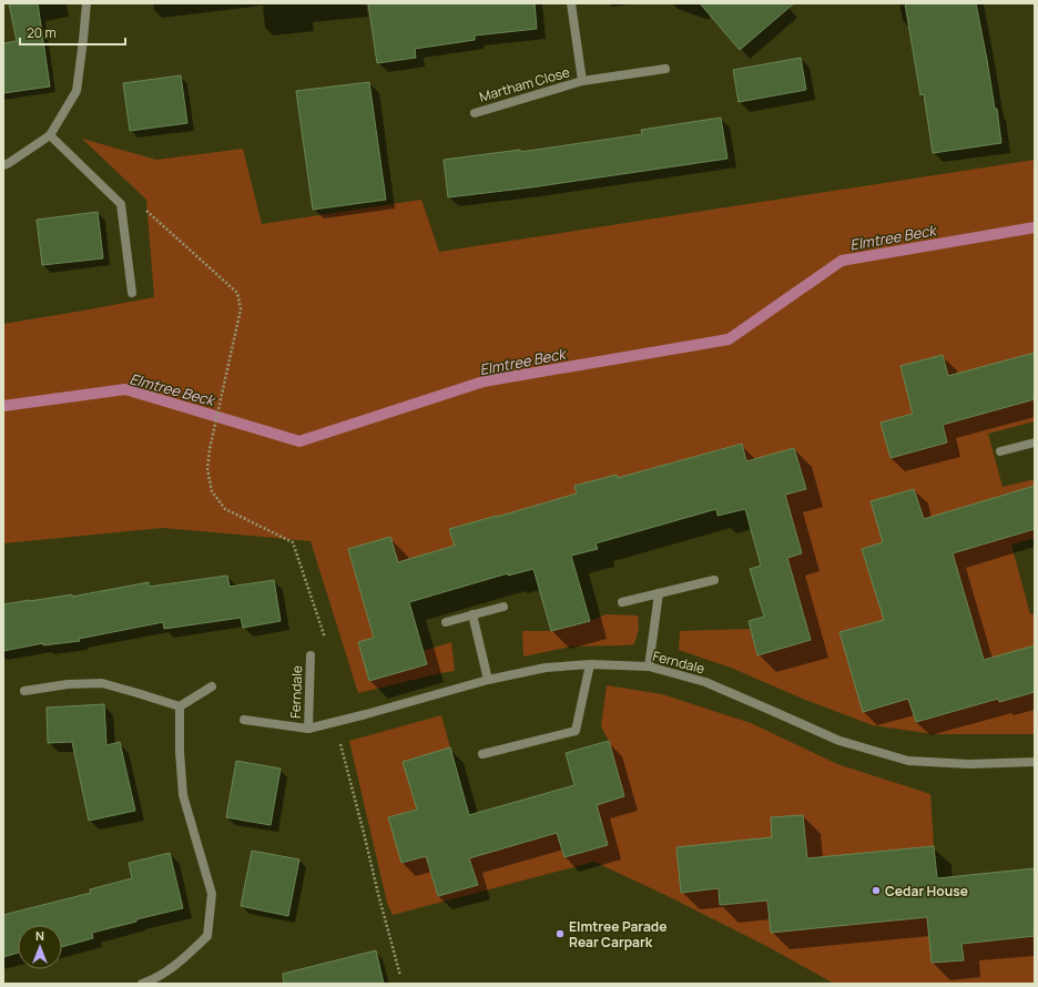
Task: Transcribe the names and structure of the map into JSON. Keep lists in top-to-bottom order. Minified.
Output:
{"streets":{"street":["Martham Close","Ferndale"]},"water":["Elmtree Beck"],"places":["Cedar House","Elmtree Parade Rear Carpark"],"scale_bar":"20 m","north":"top"}
